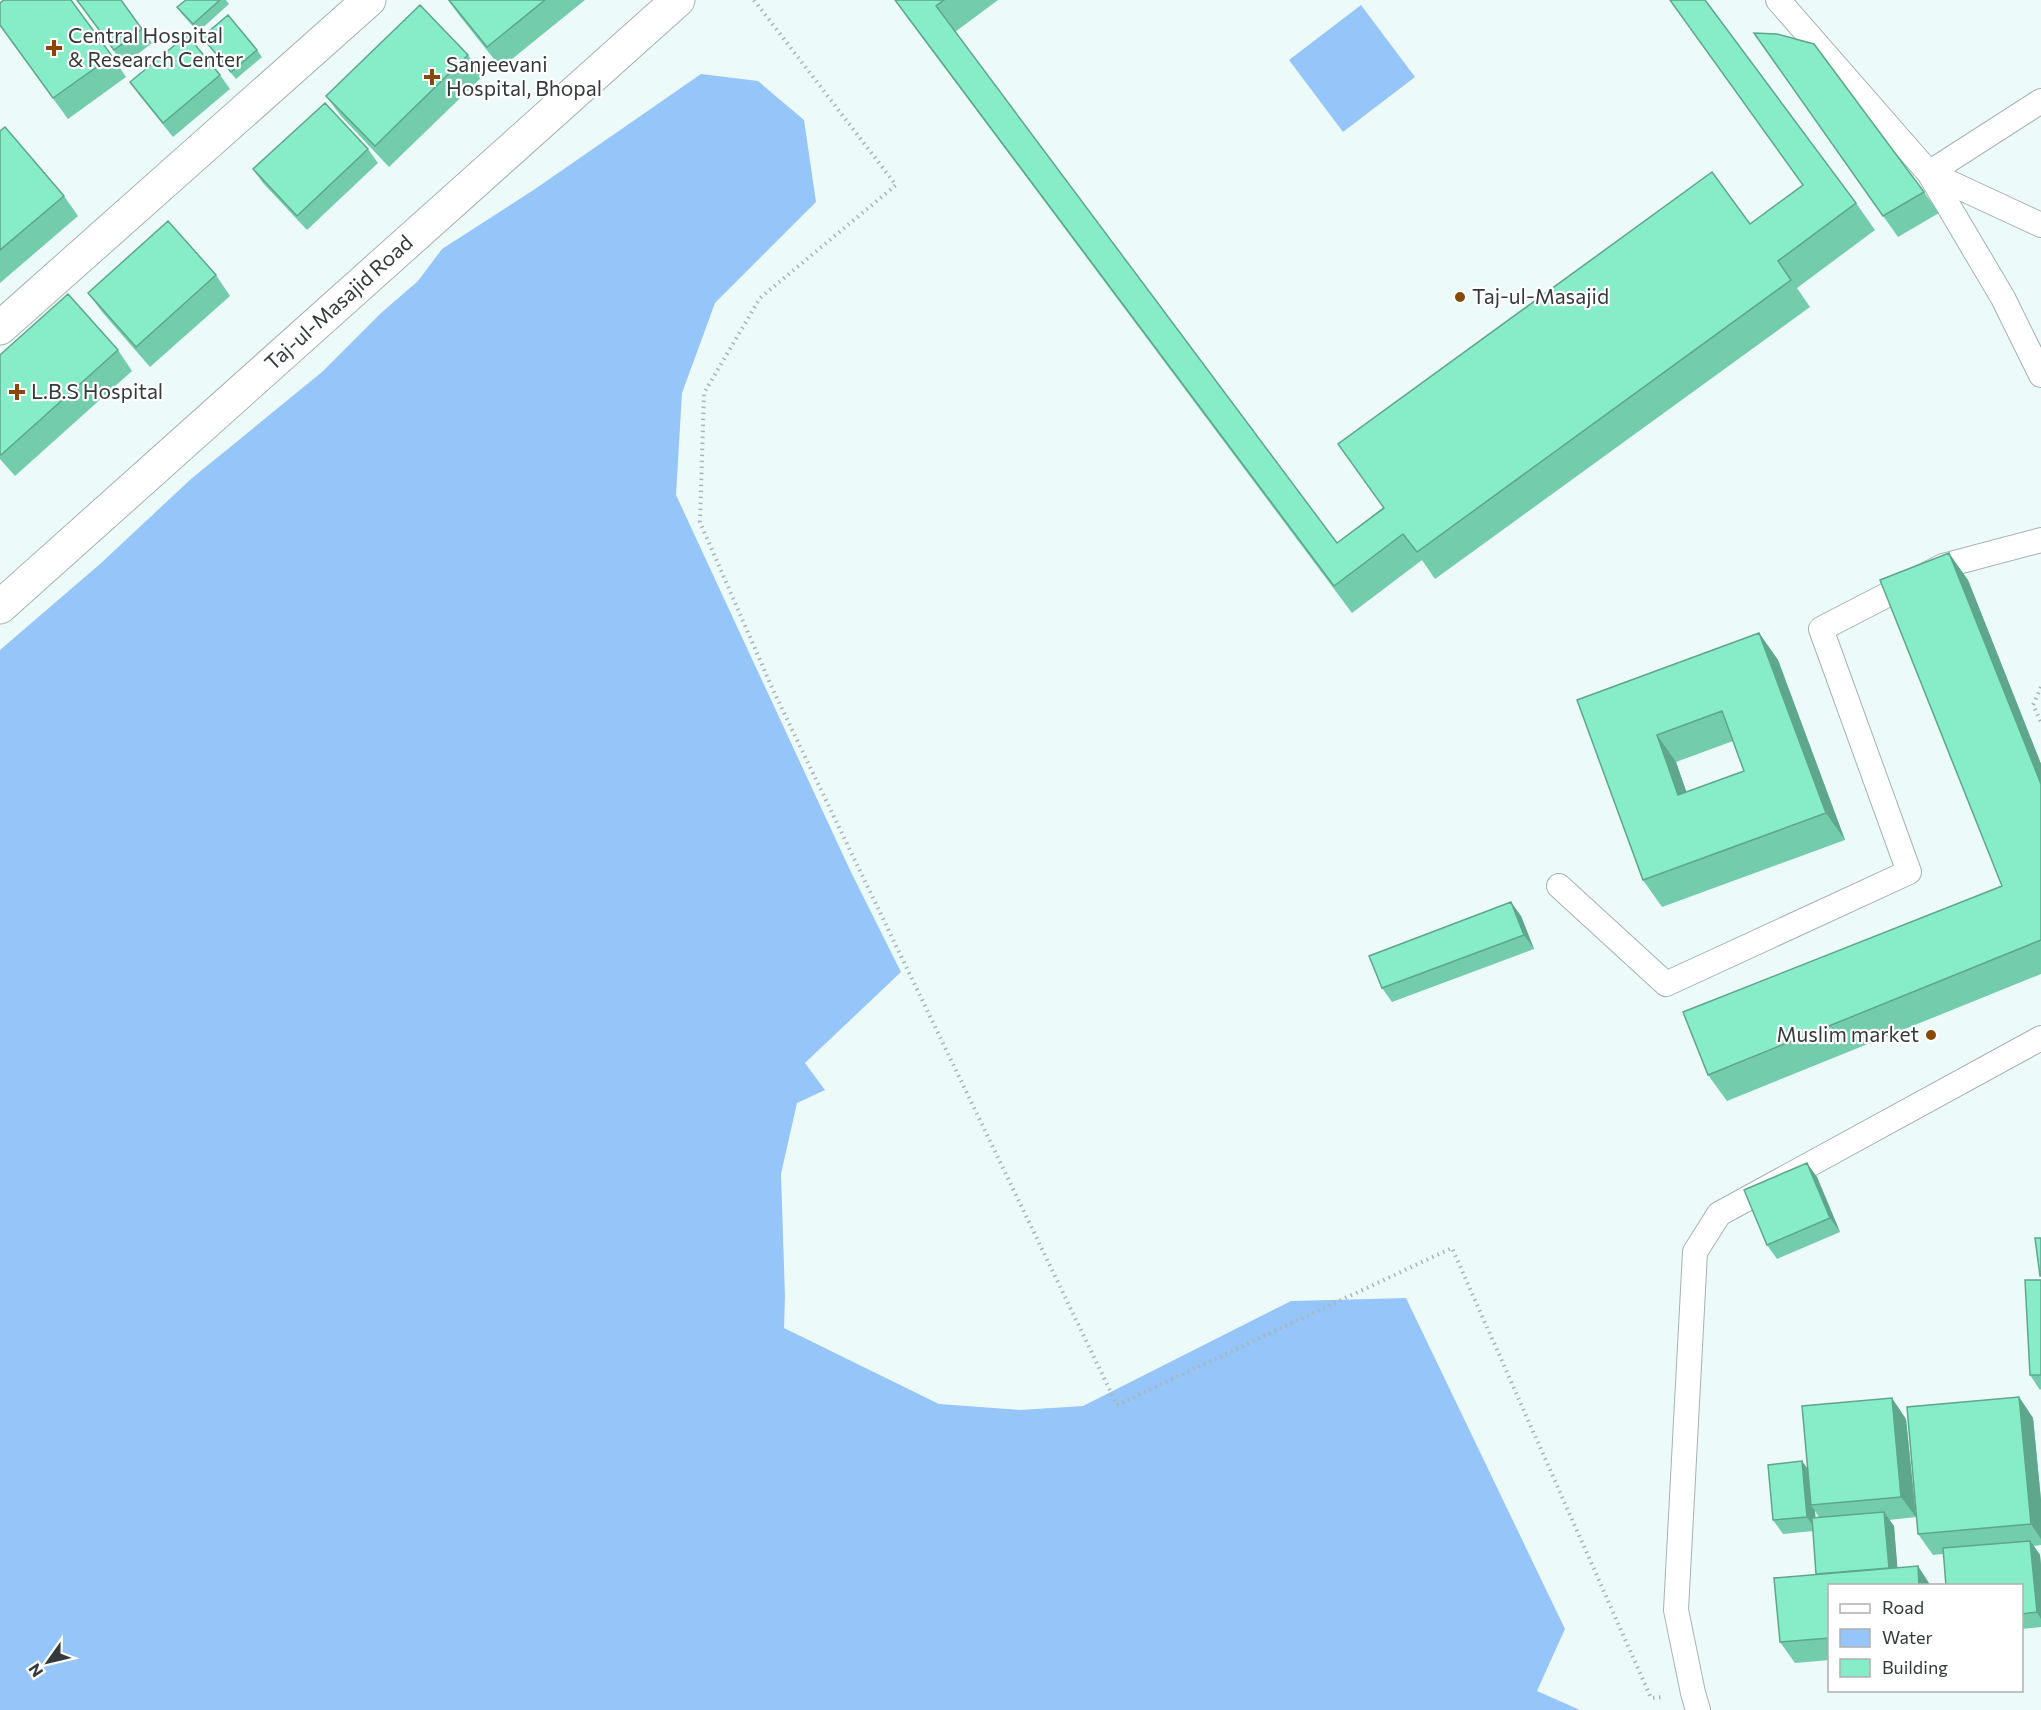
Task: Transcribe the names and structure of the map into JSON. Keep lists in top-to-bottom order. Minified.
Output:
{"streets":{"main road":["Taj-ul-Masajid Road"]},"places":{"health":["Central Hospital & Research Center","Sanjeevani Hospital, Bhopal","L.B.S Hospital"],"other":["Taj-ul-Masajid","Muslim market"]},"legend":["Road","Water","Building"],"north":"bottom left"}
